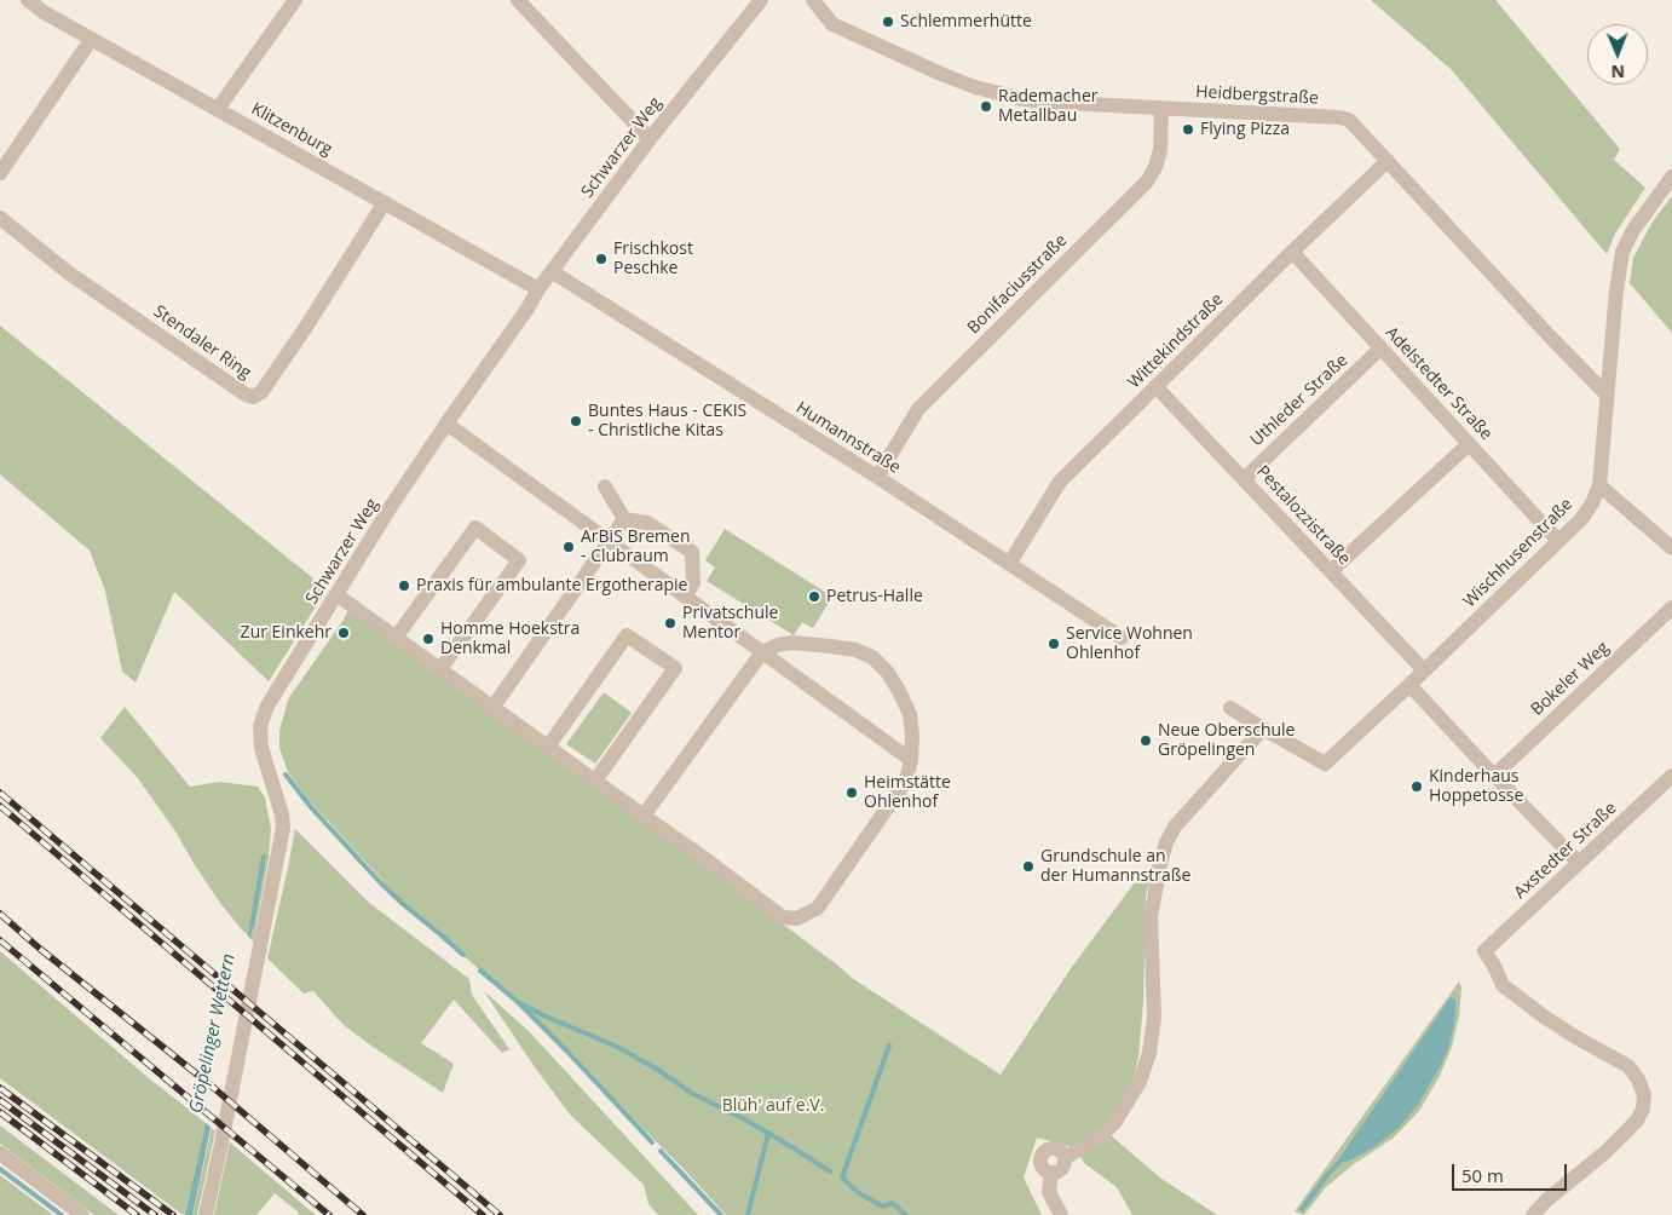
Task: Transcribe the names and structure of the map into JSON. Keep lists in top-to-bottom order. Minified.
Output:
{"streets":{"street":["Heidbergstraße","Klitzenburg","Schwarzer Weg","Bonifaciusstraße","Wittekindstraße","Stendaler Ring","Adelstedter Straße","Uthleder Straße","Humannstraße","Pestalozzistraße","Wischhusenstraße","Bokeler Weg","Axstedter Straße"]},"crossings":[["Heidbergstraße","Bonifaciusstraße"],["Heidbergstraße","Wittekindstraße"],["Heidbergstraße","Wischhusenstraße"],["Klitzenburg","Schwarzer Weg"],["Klitzenburg","Stendaler Ring"],["Schwarzer Weg","Humannstraße"],["Bonifaciusstraße","Humannstraße"],["Wittekindstraße","Adelstedter Straße"],["Wittekindstraße","Humannstraße"],["Wittekindstraße","Pestalozzistraße"],["Adelstedter Straße","Uthleder Straße"],["Adelstedter Straße","Wischhusenstraße"],["Uthleder Straße","Pestalozzistraße"],["Pestalozzistraße","Wischhusenstraße"]],"water":["Gröpelinger Wettern"],"parks":["Blüh' auf e.V."],"places":["Schlemmerhütte","Rademacher Metallbau","Flying Pizza","Frischkost Peschke","Buntes Haus - CEKIS - Christliche Kitas","ArBiS Bremen - Clubraum","Praxis für ambulante Ergotherapie","Petrus-Halle","Privatschule Mentor","Zur Einkehr","Homme Hoekstra Denkmal","Service Wohnen Ohlenhof","Neue Oberschule Gröpelingen","Kinderhaus Hoppetosse","Heimstätte Ohlenhof","Grundschule an der Humannstraße"],"scale_bar":"50 m","north":"bottom"}
